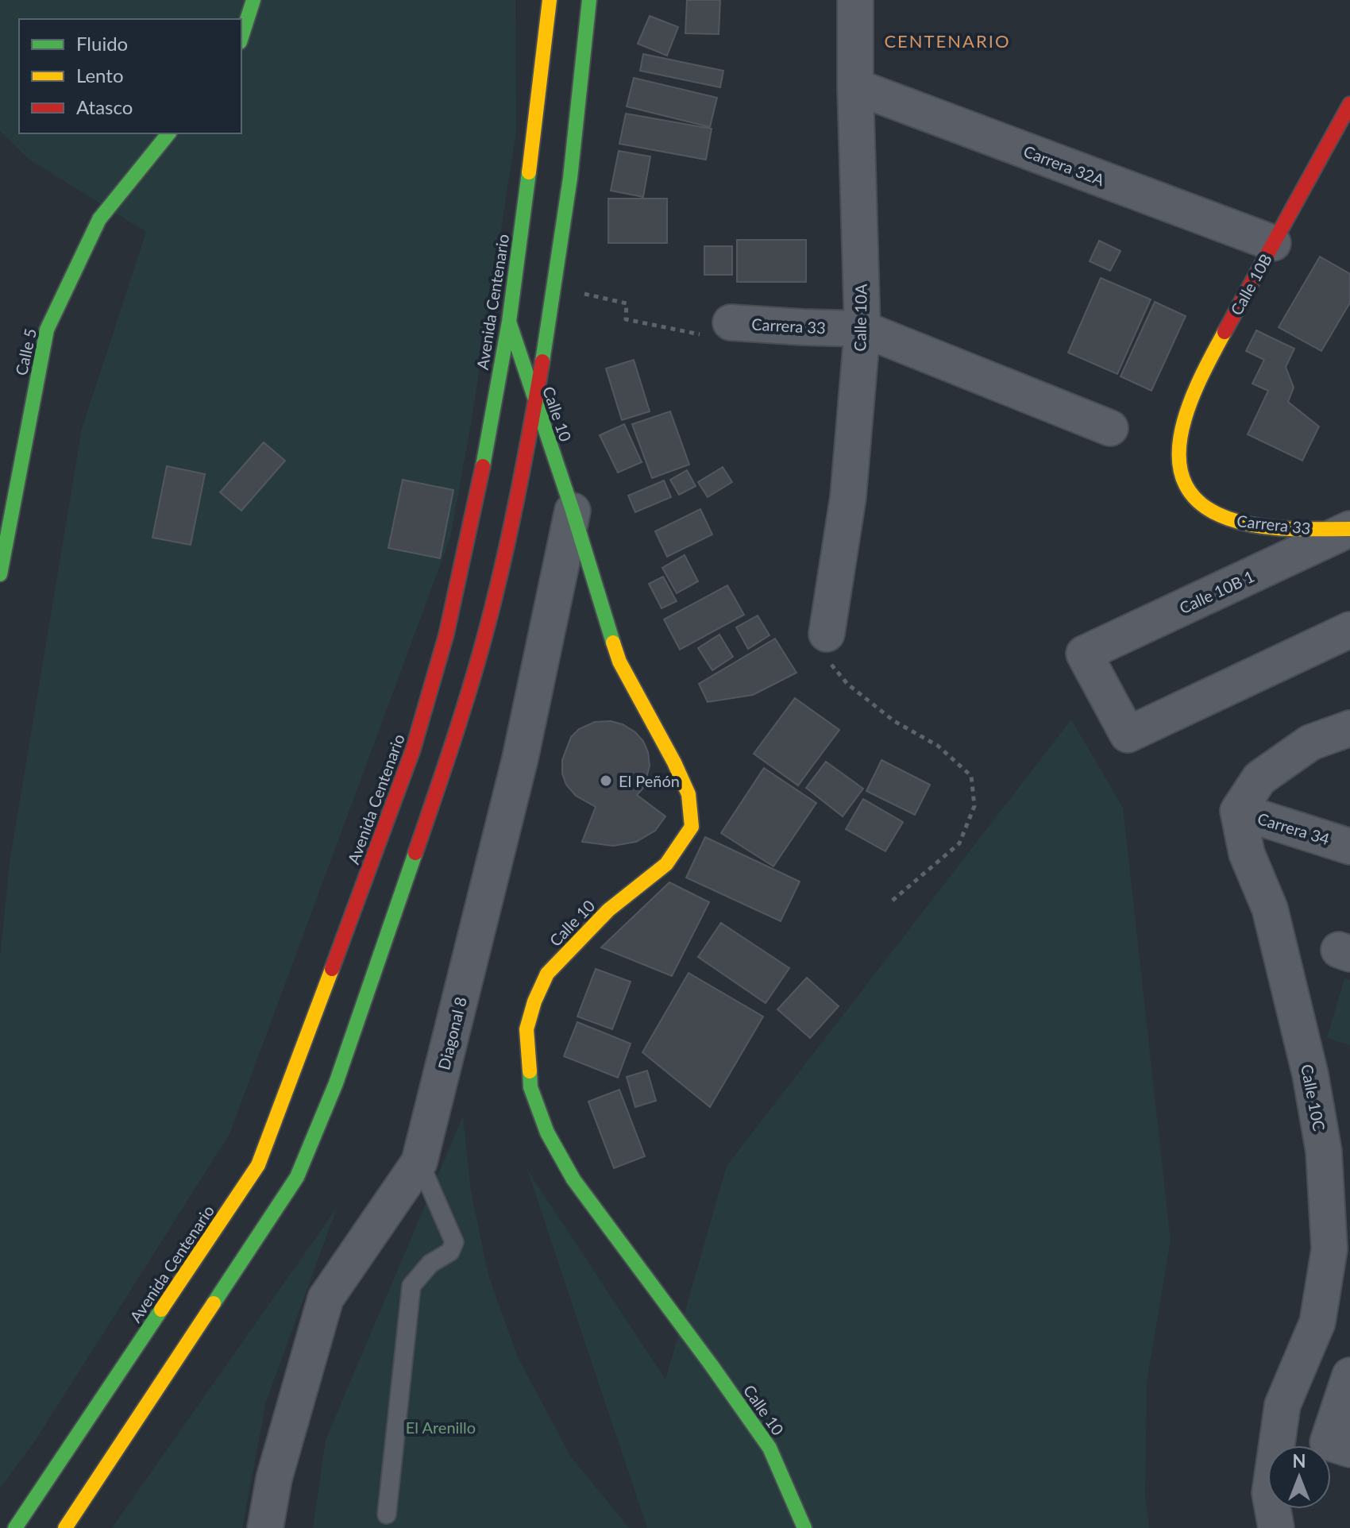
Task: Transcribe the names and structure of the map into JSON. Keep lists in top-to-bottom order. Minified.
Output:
{"streets":{"main road":["Calle 10B","Avenida Centenario","Carrera 33","Calle 5","Calle 10"],"street":["Carrera 32A","Calle 10A","Calle 10B 1","Carrera 34","Diagonal 8","Calle 10C"]},"crossings":[["Carrera 32A","Calle 10B"],["Carrera 32A","Calle 10A"],["Calle 10B","Carrera 33"],["Avenida Centenario","Calle 10"],["Calle 10A","Carrera 33"],["Carrera 33","Calle 10B 1"],["Calle 10","Diagonal 8"],["Carrera 34","Calle 10C"]],"districts":["CENTENARIO"],"parks":["El Arenillo"],"places":["El Peñón"],"legend":["Fluido","Lento","Atasco"],"north":"top"}
